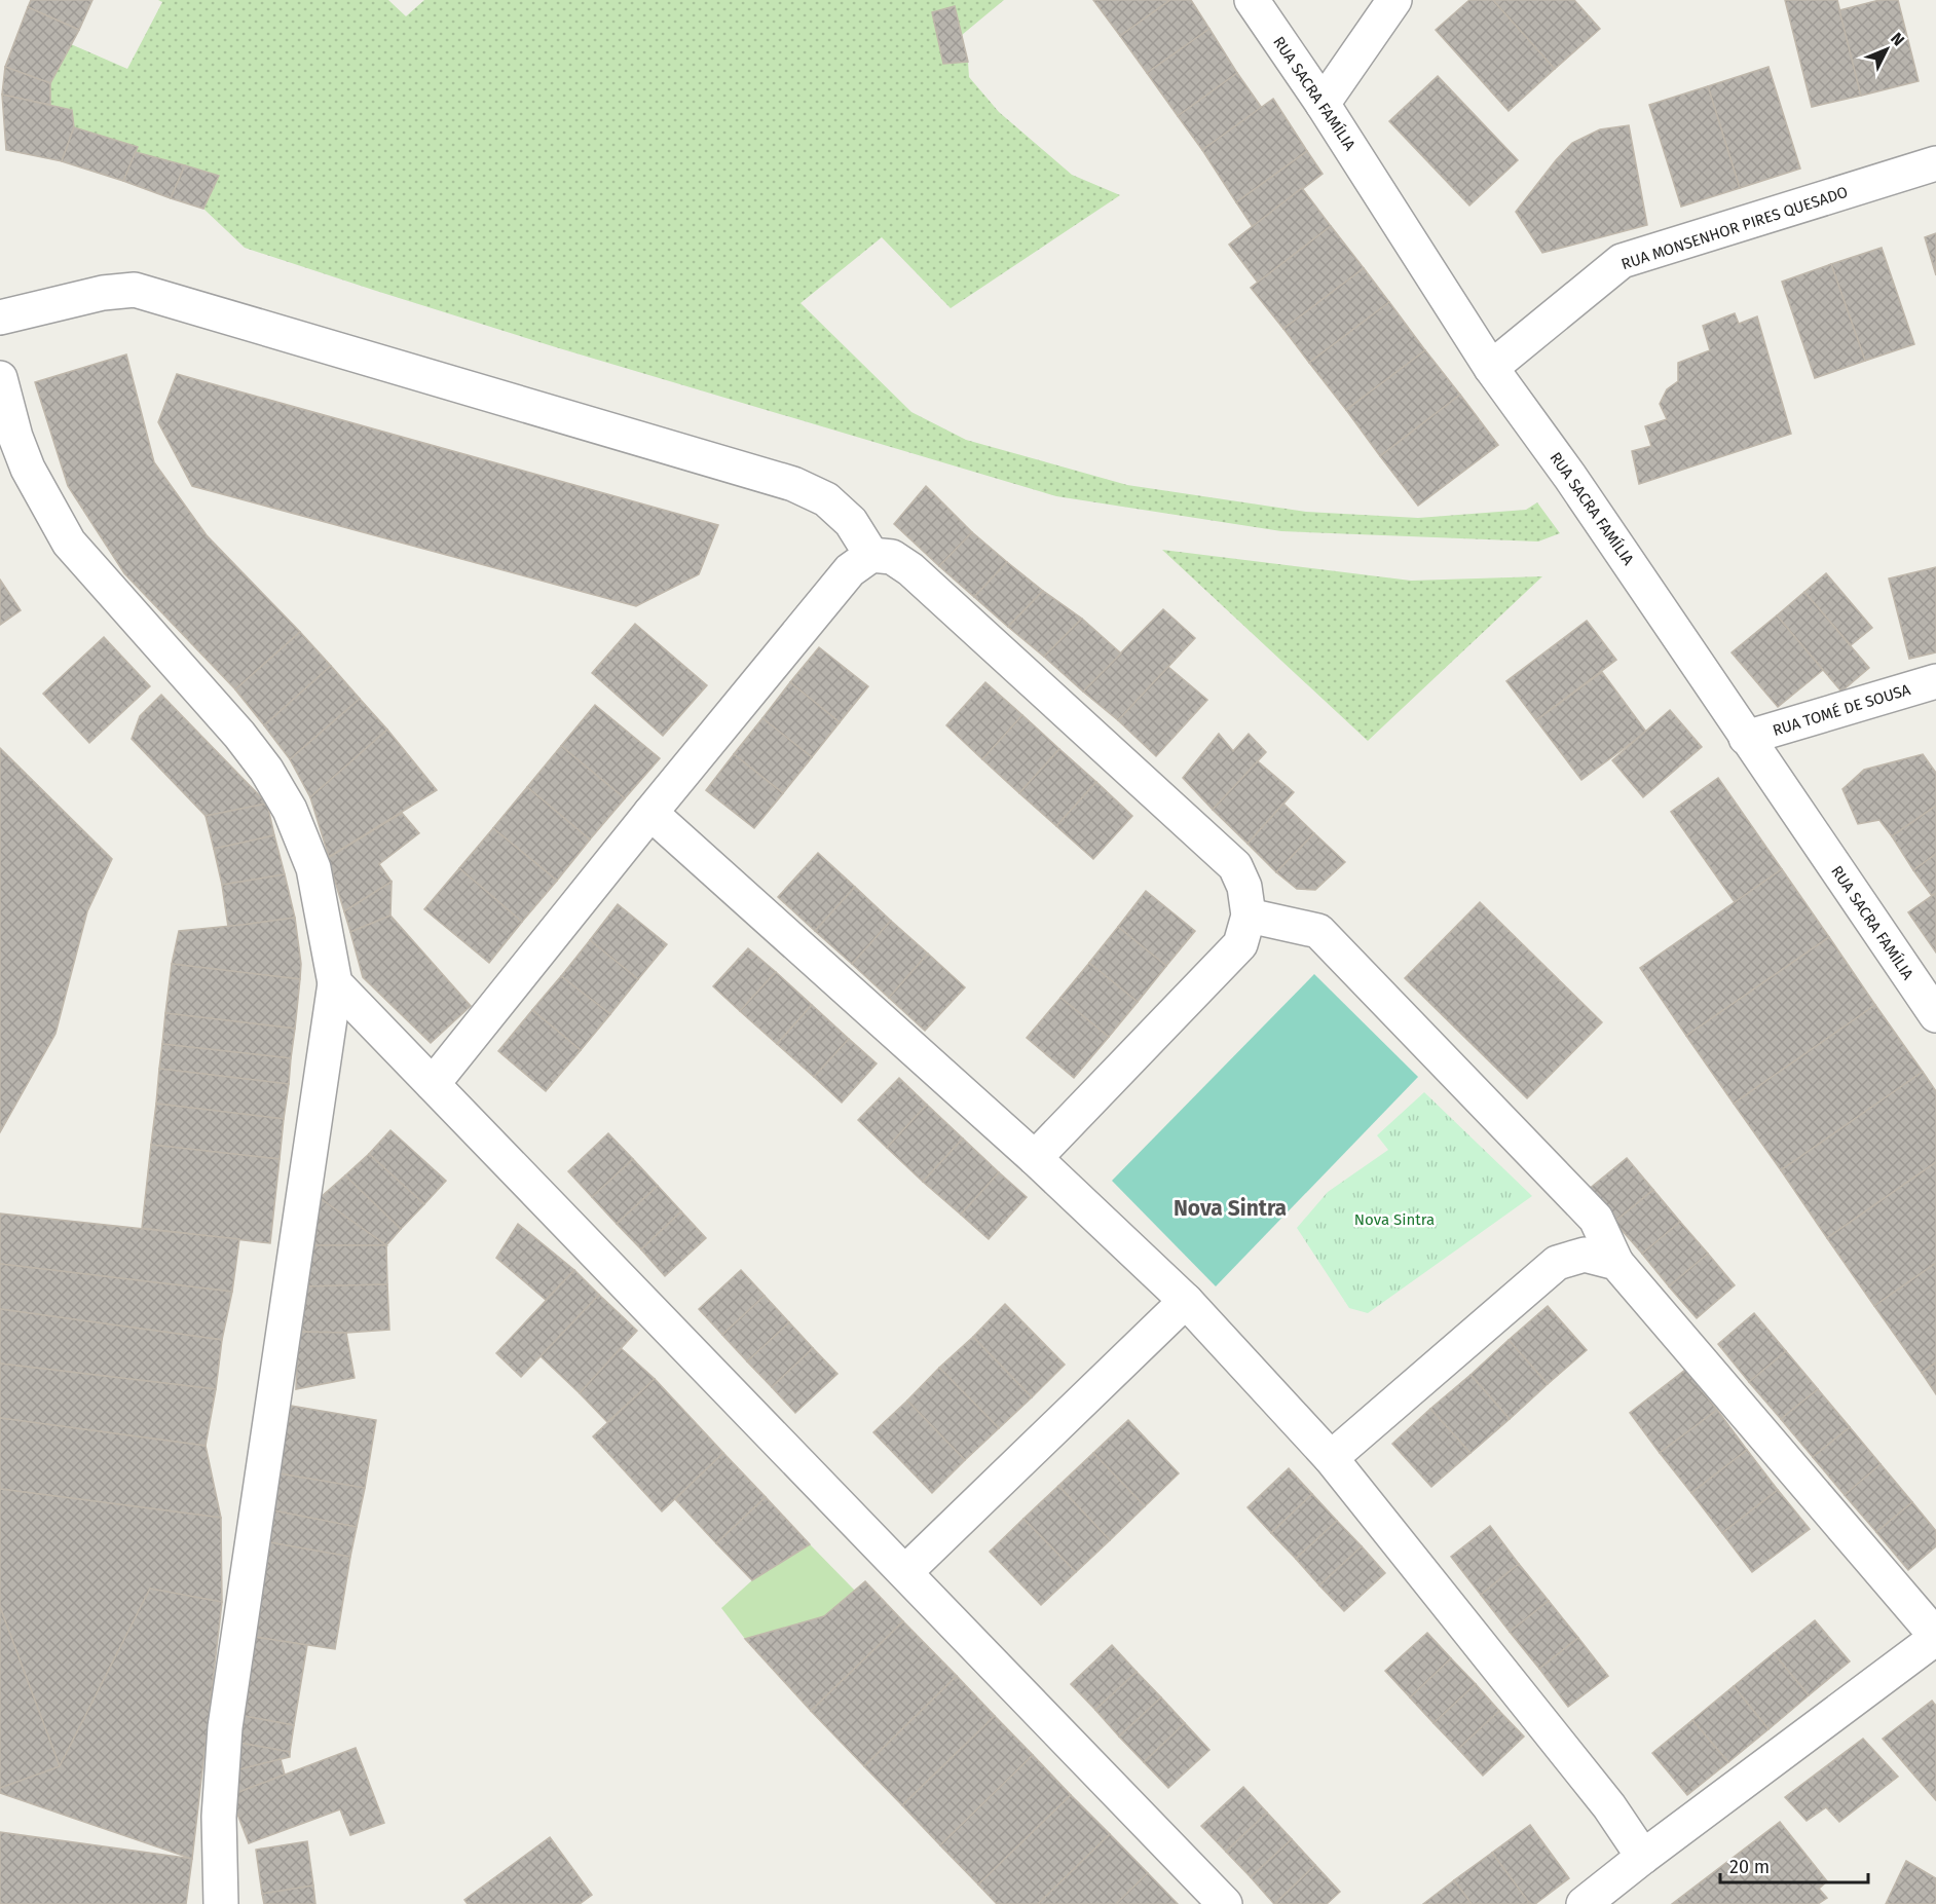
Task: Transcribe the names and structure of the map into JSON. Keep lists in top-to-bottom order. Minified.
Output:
{"streets":{"street":["RUA SACRA FAMÍLIA","RUA MONSENHOR PIRES QUESADO","RUA TOMÉ DE SOUSA"]},"crossings":[["RUA SACRA FAMÍLIA","RUA MONSENHOR PIRES QUESADO"],["RUA SACRA FAMÍLIA","RUA TOMÉ DE SOUSA"]],"districts":["Nova Sintra"],"parks":["Nova Sintra"],"scale_bar":"20 m","north":"top right"}
